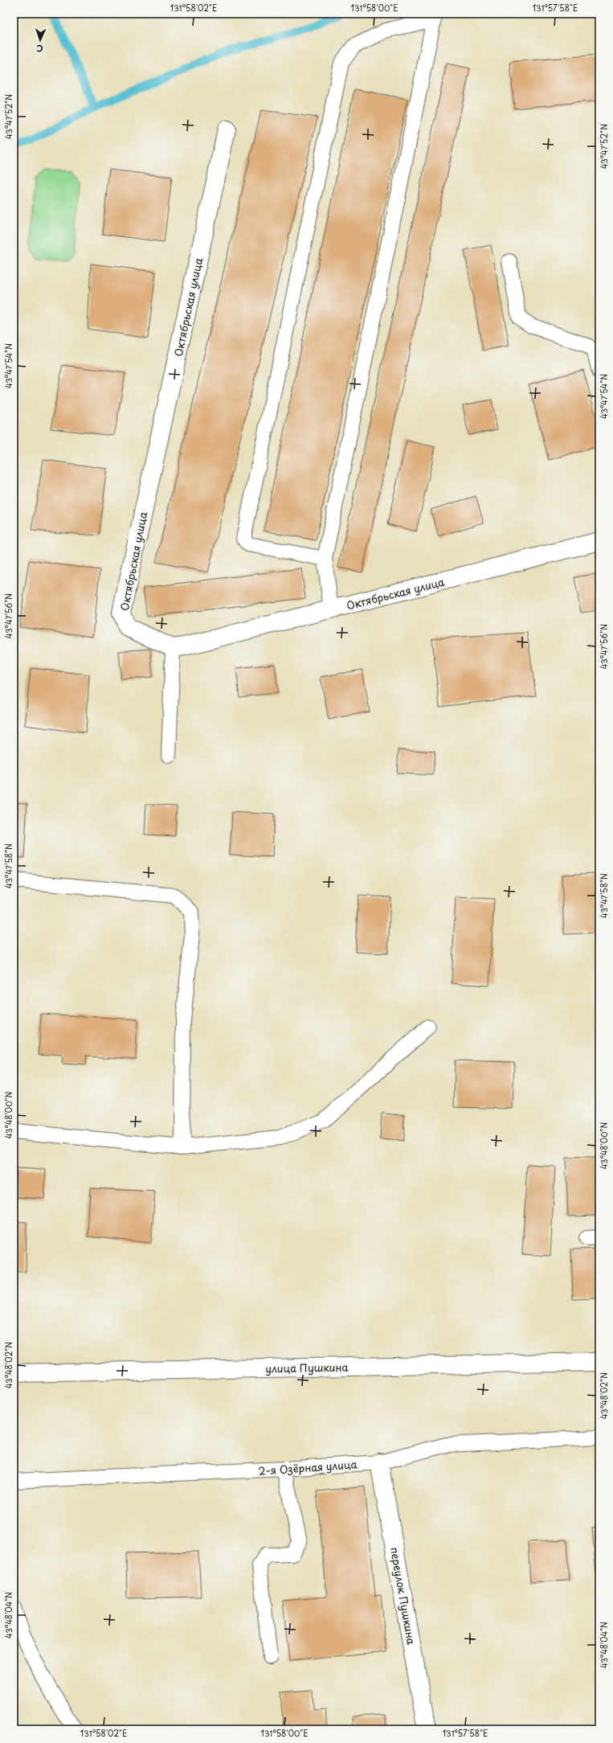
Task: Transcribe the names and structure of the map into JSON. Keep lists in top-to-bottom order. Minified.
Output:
{"streets":{"street":["Октябрьская улица","улица Пушкина","переулок Пушкина"],"lane":["2-я Озёрная улица"]},"crossings":[["2-я Озёрная улица","переулок Пушкина"]],"north":"bottom","coordinates":["131°58'02\"E","131°58'00\"E","131°57'58\"E","43°47'52\"N","43°47'54\"N","43°47'56\"N","43°47'58\"N","43°48'00\"N","43°48'02\"N","43°48'04\"N"]}
